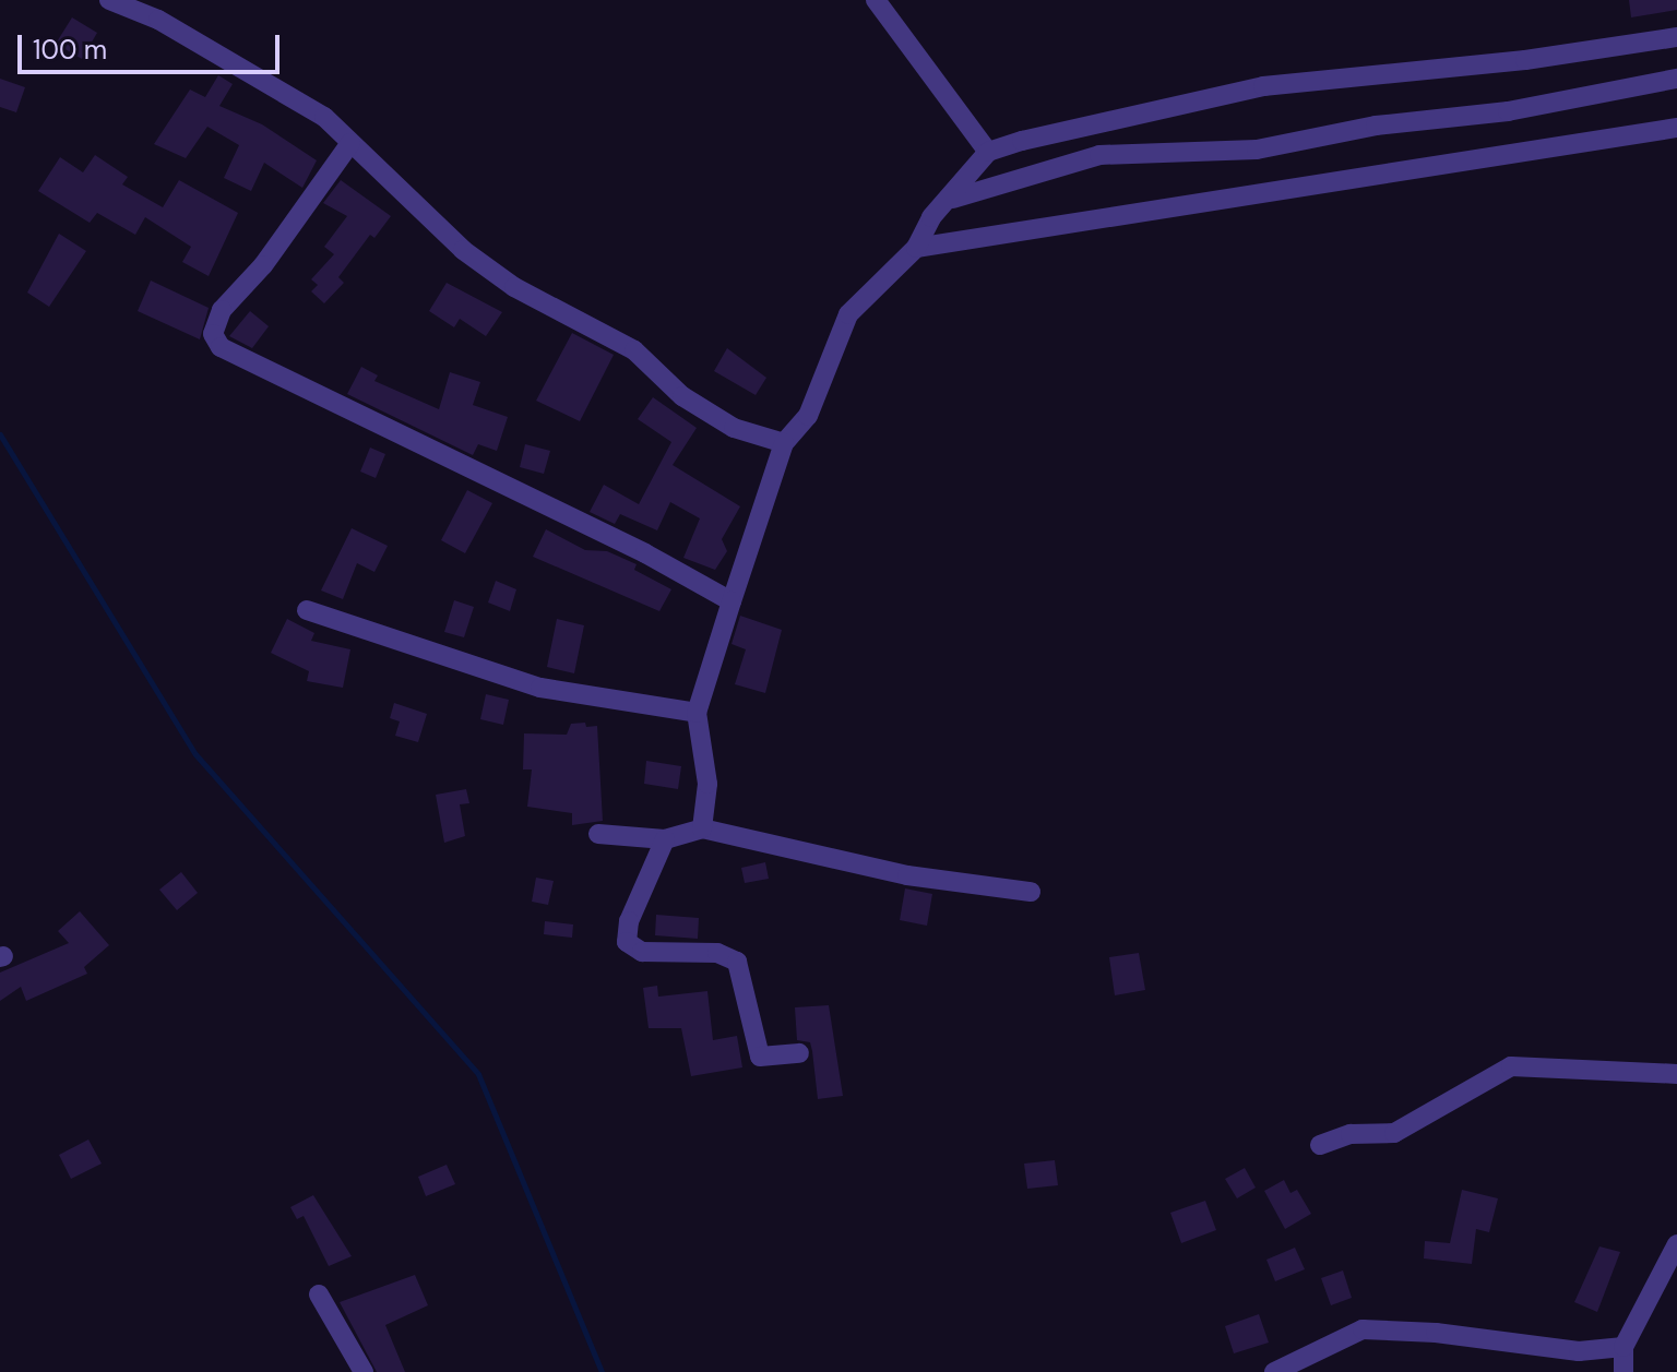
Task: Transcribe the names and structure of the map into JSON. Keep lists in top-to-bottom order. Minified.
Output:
{"scale_bar":"100 m"}
